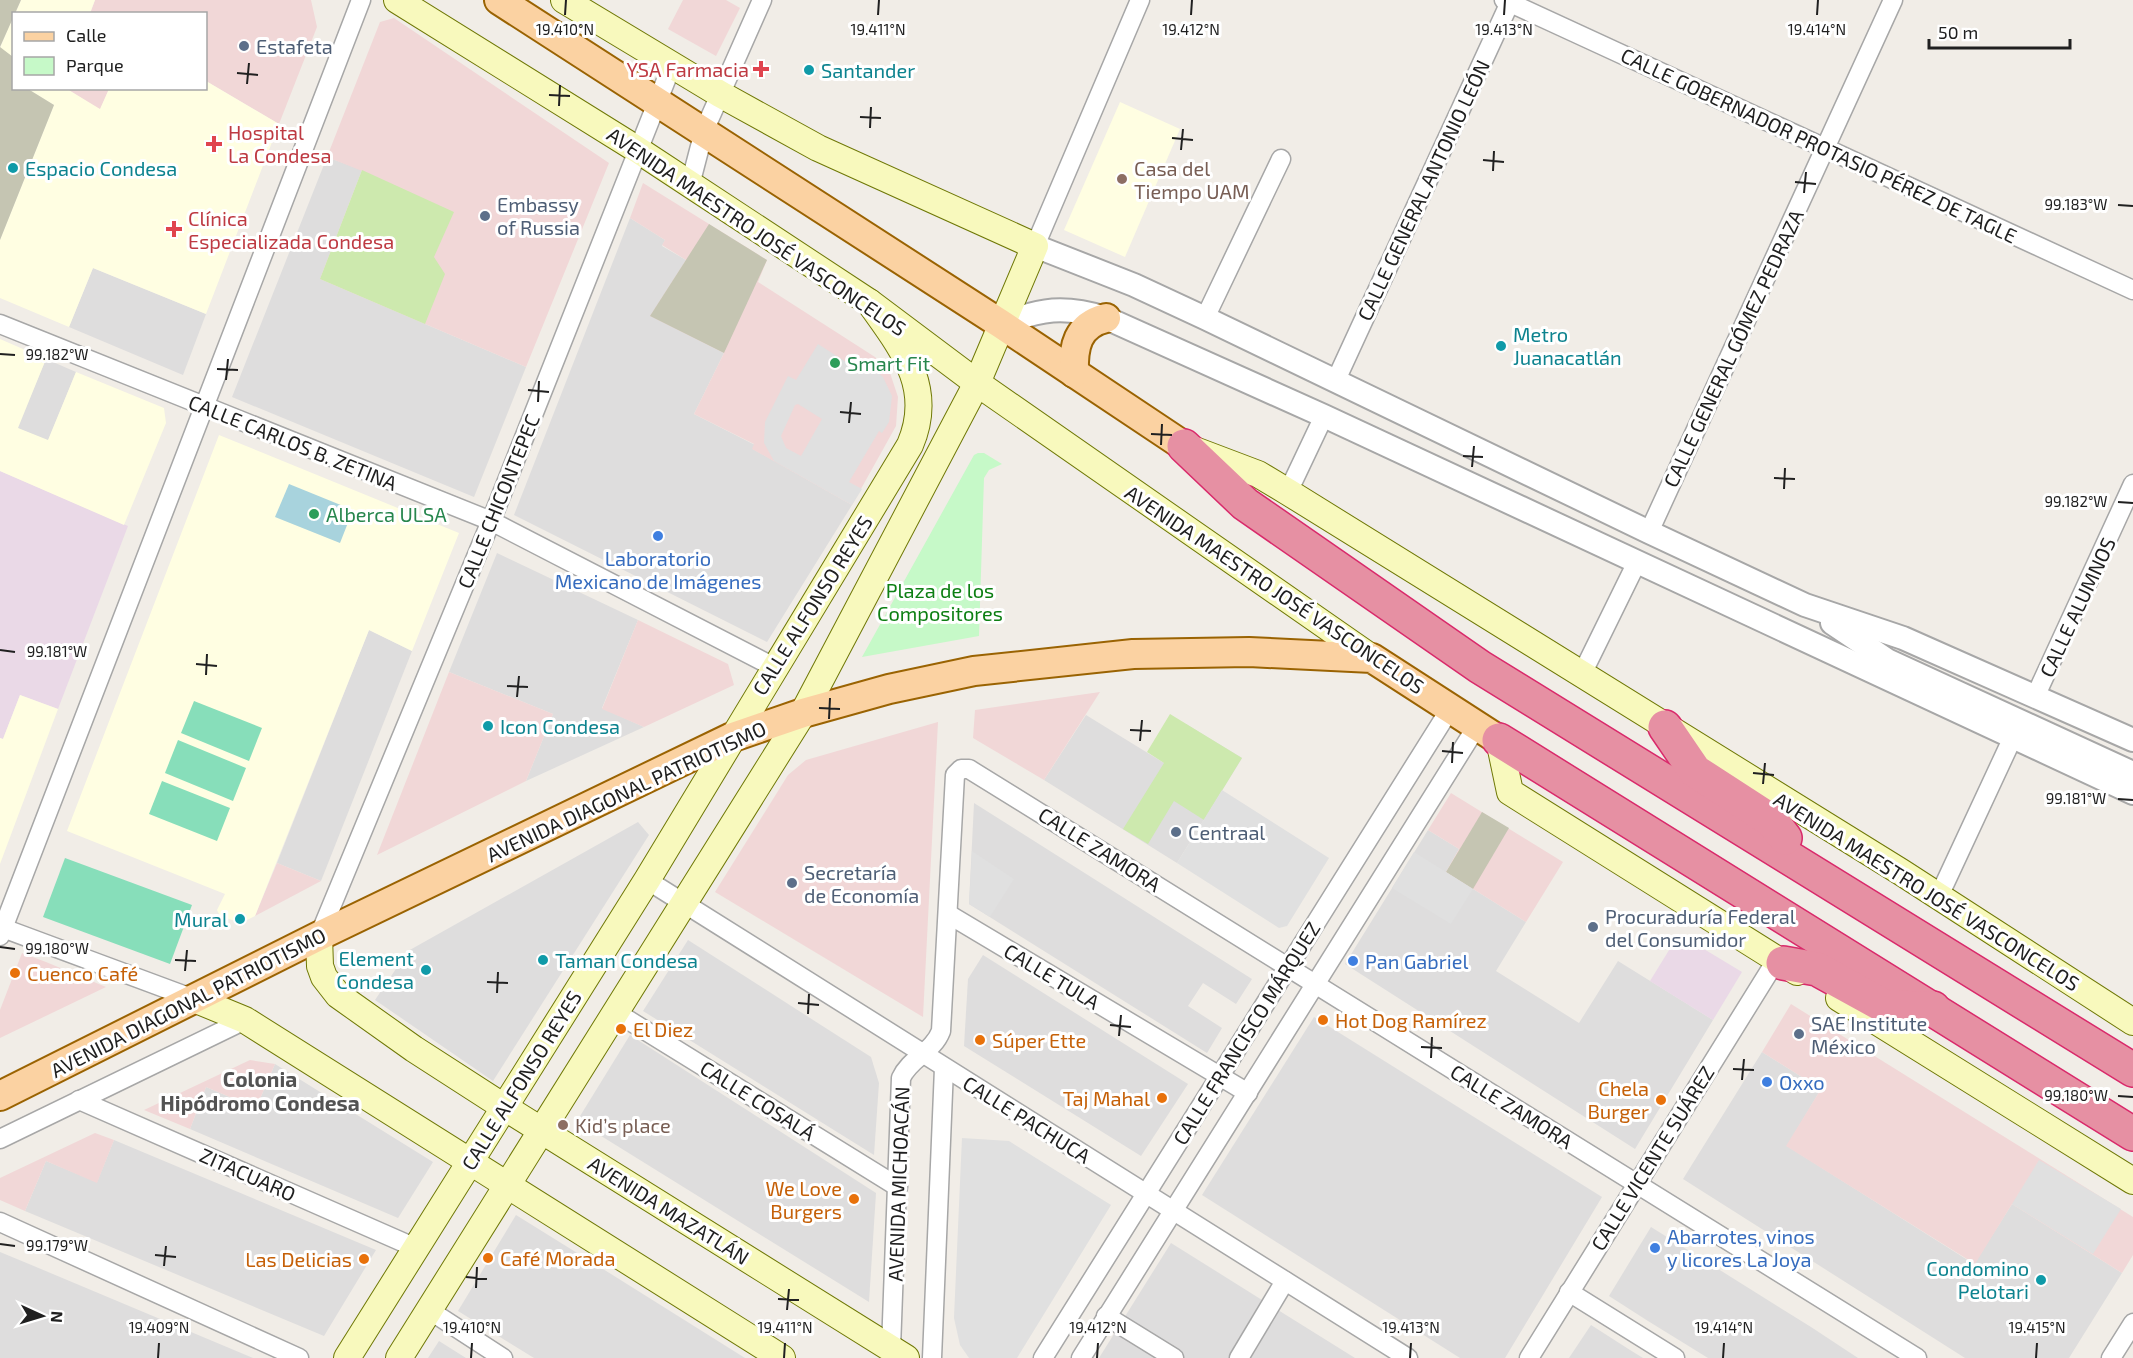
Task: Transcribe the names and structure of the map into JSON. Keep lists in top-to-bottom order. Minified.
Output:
{"streets":{"main road":["AVENIDA MAESTRO JOSÉ VASCONCELOS","CALLE ALFONSO REYES","AVENIDA DIAGONAL PATRIOTISMO","AVENIDA MAZATLÁN"],"street":["CALLE GOBERNADOR PROTASIO PÉREZ DE TAGLE","CALLE GENERAL ANTONIO LEÓN","CALLE GENERAL GÓMEZ PEDRAZA","CALLE CARLOS B. ZETINA","CALLE CHICONTEPEC","CALLE ALUMNOS","CALLE ZAMORA","CALLE TULA","CALLE FRANCISCO MÁRQUEZ","CALLE COSALÁ","CALLE PACHUCA","CALLE VICENTE SUÁREZ","ZITACUARO","AVENIDA MICHOACÁN"]},"crossings":[["CALLE GOBERNADOR PROTASIO PÉREZ DE TAGLE","CALLE GENERAL ANTONIO LEÓN"],["CALLE GOBERNADOR PROTASIO PÉREZ DE TAGLE","CALLE GENERAL GÓMEZ PEDRAZA"],["AVENIDA MAESTRO JOSÉ VASCONCELOS","CALLE CHICONTEPEC"],["AVENIDA MAESTRO JOSÉ VASCONCELOS","CALLE ALFONSO REYES"],["AVENIDA MAESTRO JOSÉ VASCONCELOS","AVENIDA DIAGONAL PATRIOTISMO"],["AVENIDA MAESTRO JOSÉ VASCONCELOS","CALLE FRANCISCO MÁRQUEZ"],["CALLE CARLOS B. ZETINA","CALLE CHICONTEPEC"],["CALLE CARLOS B. ZETINA","CALLE ALFONSO REYES"],["CALLE CHICONTEPEC","AVENIDA DIAGONAL PATRIOTISMO"],["CALLE CHICONTEPEC","AVENIDA MAZATLÁN"],["CALLE ALFONSO REYES","AVENIDA DIAGONAL PATRIOTISMO"],["CALLE ALFONSO REYES","CALLE COSALÁ"],["CALLE ALFONSO REYES","CALLE PACHUCA"],["CALLE ALFONSO REYES","ZITACUARO"],["CALLE ALFONSO REYES","AVENIDA MAZATLÁN"],["AVENIDA DIAGONAL PATRIOTISMO","AVENIDA MAZATLÁN"],["CALLE ZAMORA","CALLE FRANCISCO MÁRQUEZ"],["CALLE ZAMORA","CALLE VICENTE SUÁREZ"],["CALLE ZAMORA","AVENIDA MICHOACÁN"],["CALLE TULA","CALLE FRANCISCO MÁRQUEZ"],["CALLE TULA","AVENIDA MICHOACÁN"],["CALLE FRANCISCO MÁRQUEZ","CALLE PACHUCA"],["CALLE COSALÁ","AVENIDA MICHOACÁN"],["CALLE PACHUCA","AVENIDA MICHOACÁN"],["AVENIDA MICHOACÁN","AVENIDA MAZATLÁN"]],"districts":["Colonia Hipódromo Condesa"],"parks":["Plaza de los Compositores"],"places":{"other":["Estafeta","Santander","Espacio Condesa","Casa del Tiempo UAM","Embassy of Russia","Metro Juanacatlán","Smart Fit","Alberca ULSA","Laboratorio Mexicano de Imágenes","Icon Condesa","Centraal","Secretaría de Economía","Mural","Procuraduría Federal del Consumidor","Taman Condesa","Pan Gabriel","Element Condesa","Cuenco Café","Hot Dog Ramírez","El Diez","SAE Institute México","Súper Ette","Oxxo","Taj Mahal","Chela Burger","Kid’s place","We Love Burgers","Abarrotes, vinos y licores La Joya","Café Morada","Las Delicias","Condomino Pelotari"],"health":["YSA Farmacia","Hospital La Condesa","Clínica Especializada Condesa"]},"legend":["Calle","Parque"],"scale_bar":"50 m","north":"right","coordinates":["19.410°N","19.411°N","19.412°N","19.413°N","19.414°N","99.183°W","99.182°W","99.181°W","99.180°W","99.179°W","19.409°N","19.415°N"]}
